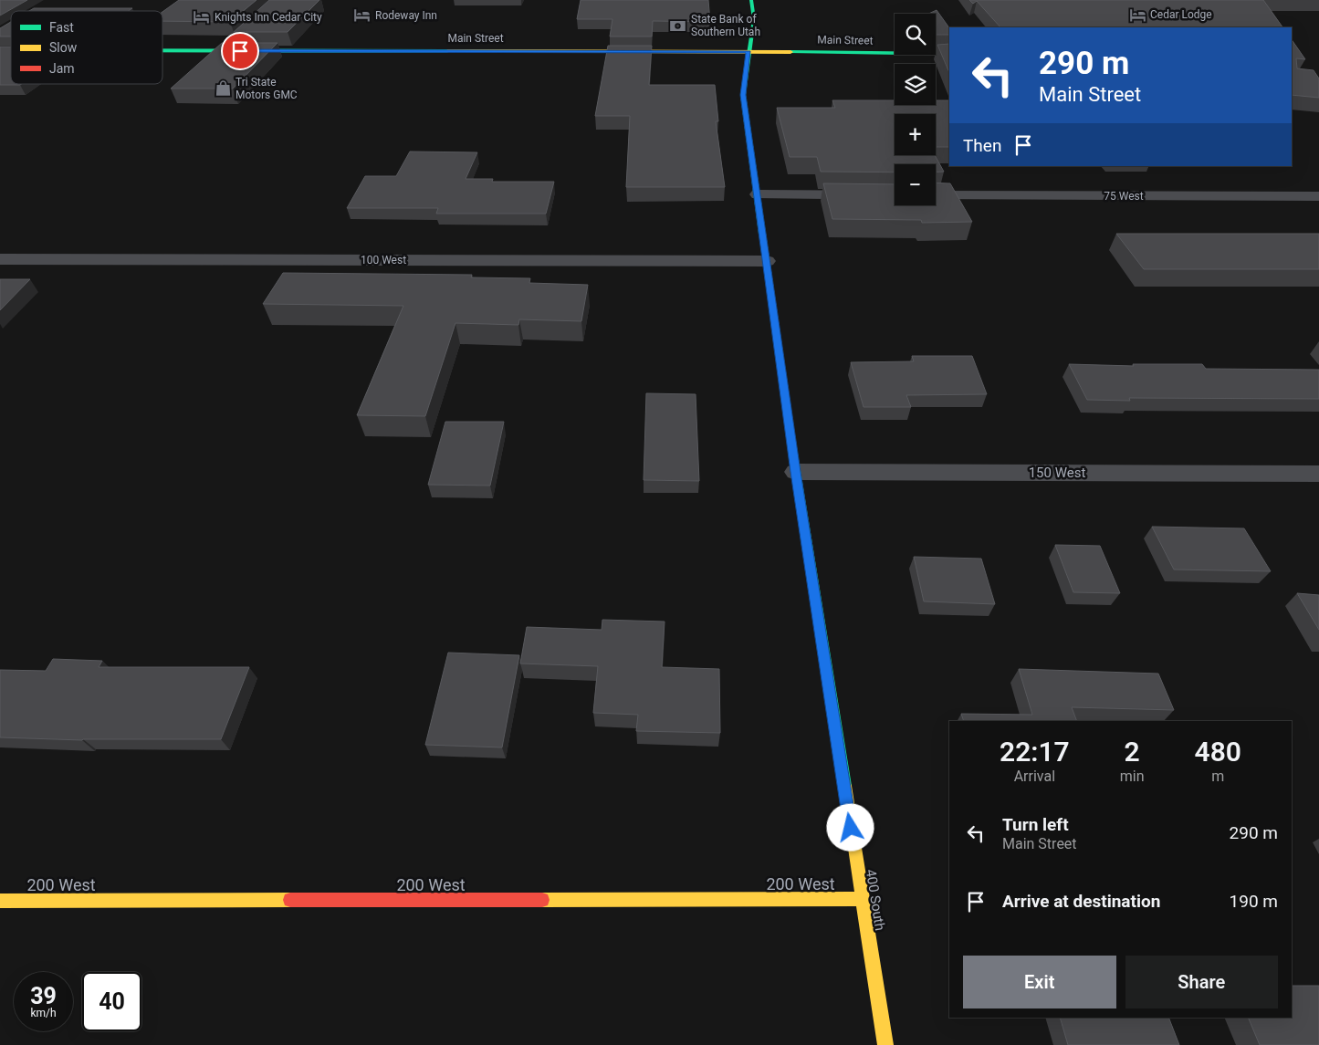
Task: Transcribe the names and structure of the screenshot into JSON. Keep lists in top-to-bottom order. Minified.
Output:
{"streets":{"street":["Main Street","75 West","100 West","150 West","200 West","400 South"]},"crossings":[["Main Street","400 South"],["100 West","400 South"],["150 West","400 South"],["200 West","400 South"]],"places":{"hotel":["Cedar Lodge","Rodeway Inn","Knights Inn Cedar City"],"bank":["State Bank of Southern Utah"],"shop":["Tri State Motors GMC"]},"legend":["Fast","Slow","Jam"],"page":{"map_buttons":["+","−"],"turn":["290 m","Main Street"],"then":"Then","eta":["22:17","Arrival","2","min","480","m"],"list":[{"name":"Turn left","note":"Main Street","value":"290 m"},{"name":"Arrive at destination","value":"190 m"}],"buttons":["Exit","Share"],"speed":"39 km/h","limit":"40"}}
